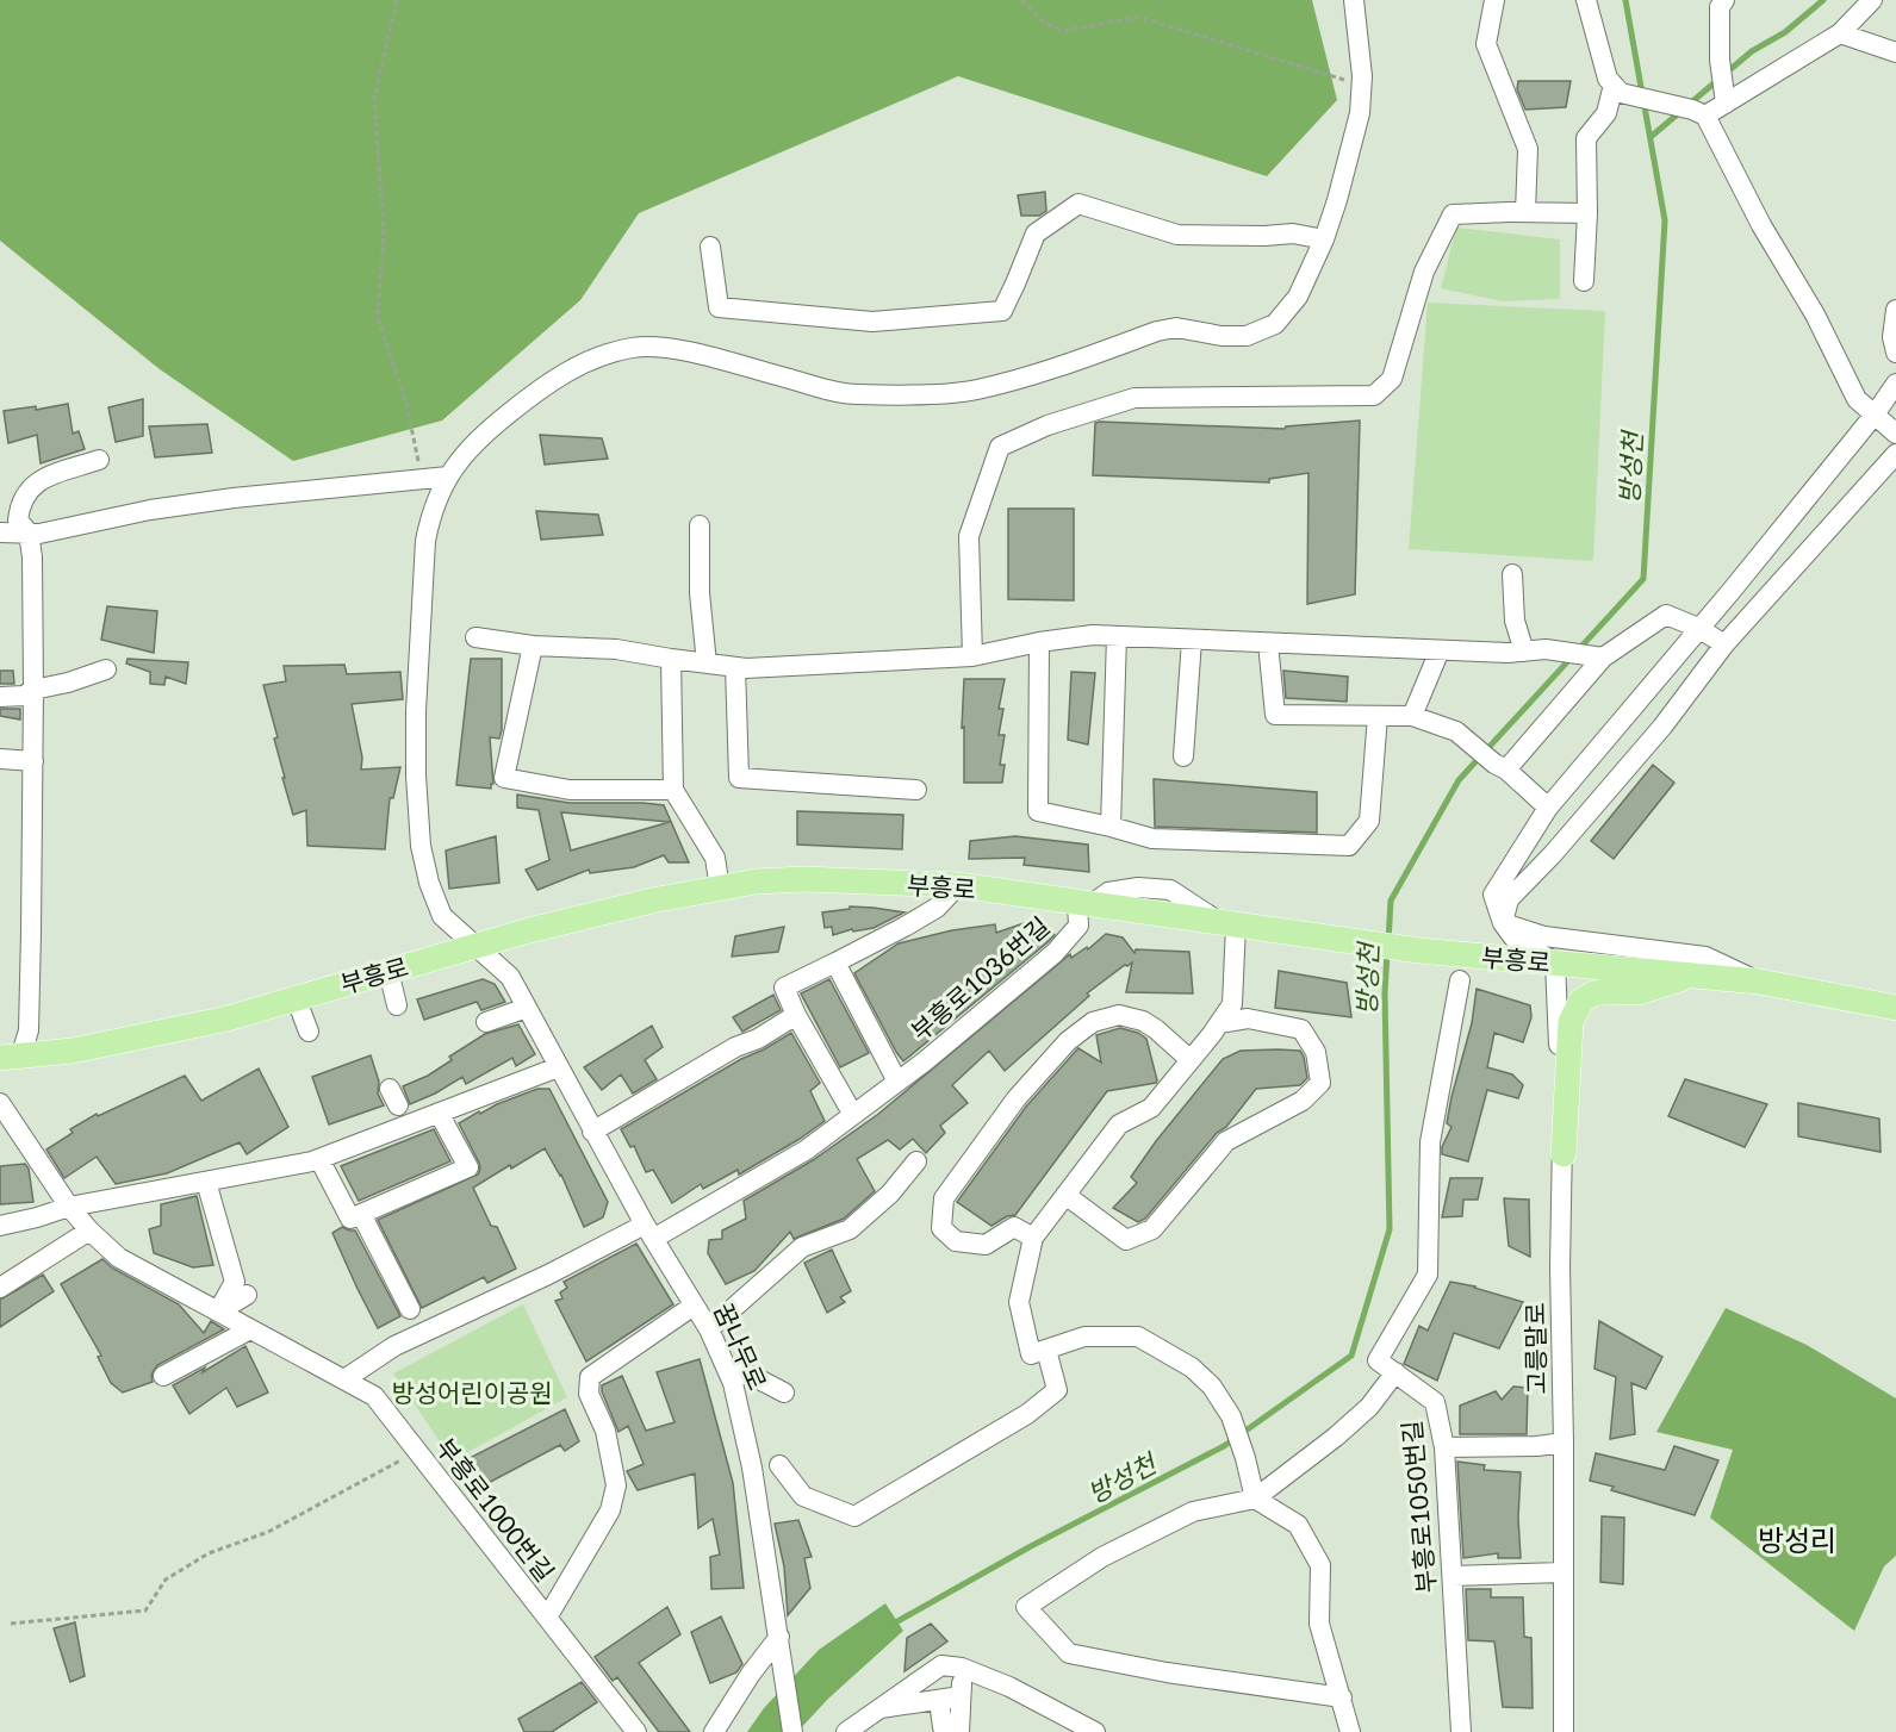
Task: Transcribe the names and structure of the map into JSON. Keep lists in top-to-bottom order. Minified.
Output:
{"streets":{"main road":["부흥로"],"street":["부흥로1036번길","꿈나무로","고릉말로","부흥로1050번길","부흥로1000번길"]},"crossings":[["부흥로","부흥로1036번길"],["부흥로","꿈나무로"],["부흥로","고릉말로"],["부흥로1036번길","꿈나무로"],["부흥로1036번길","부흥로1000번길"]],"districts":["방성리"],"water":["방성천"],"parks":["방성어린이공원"]}
